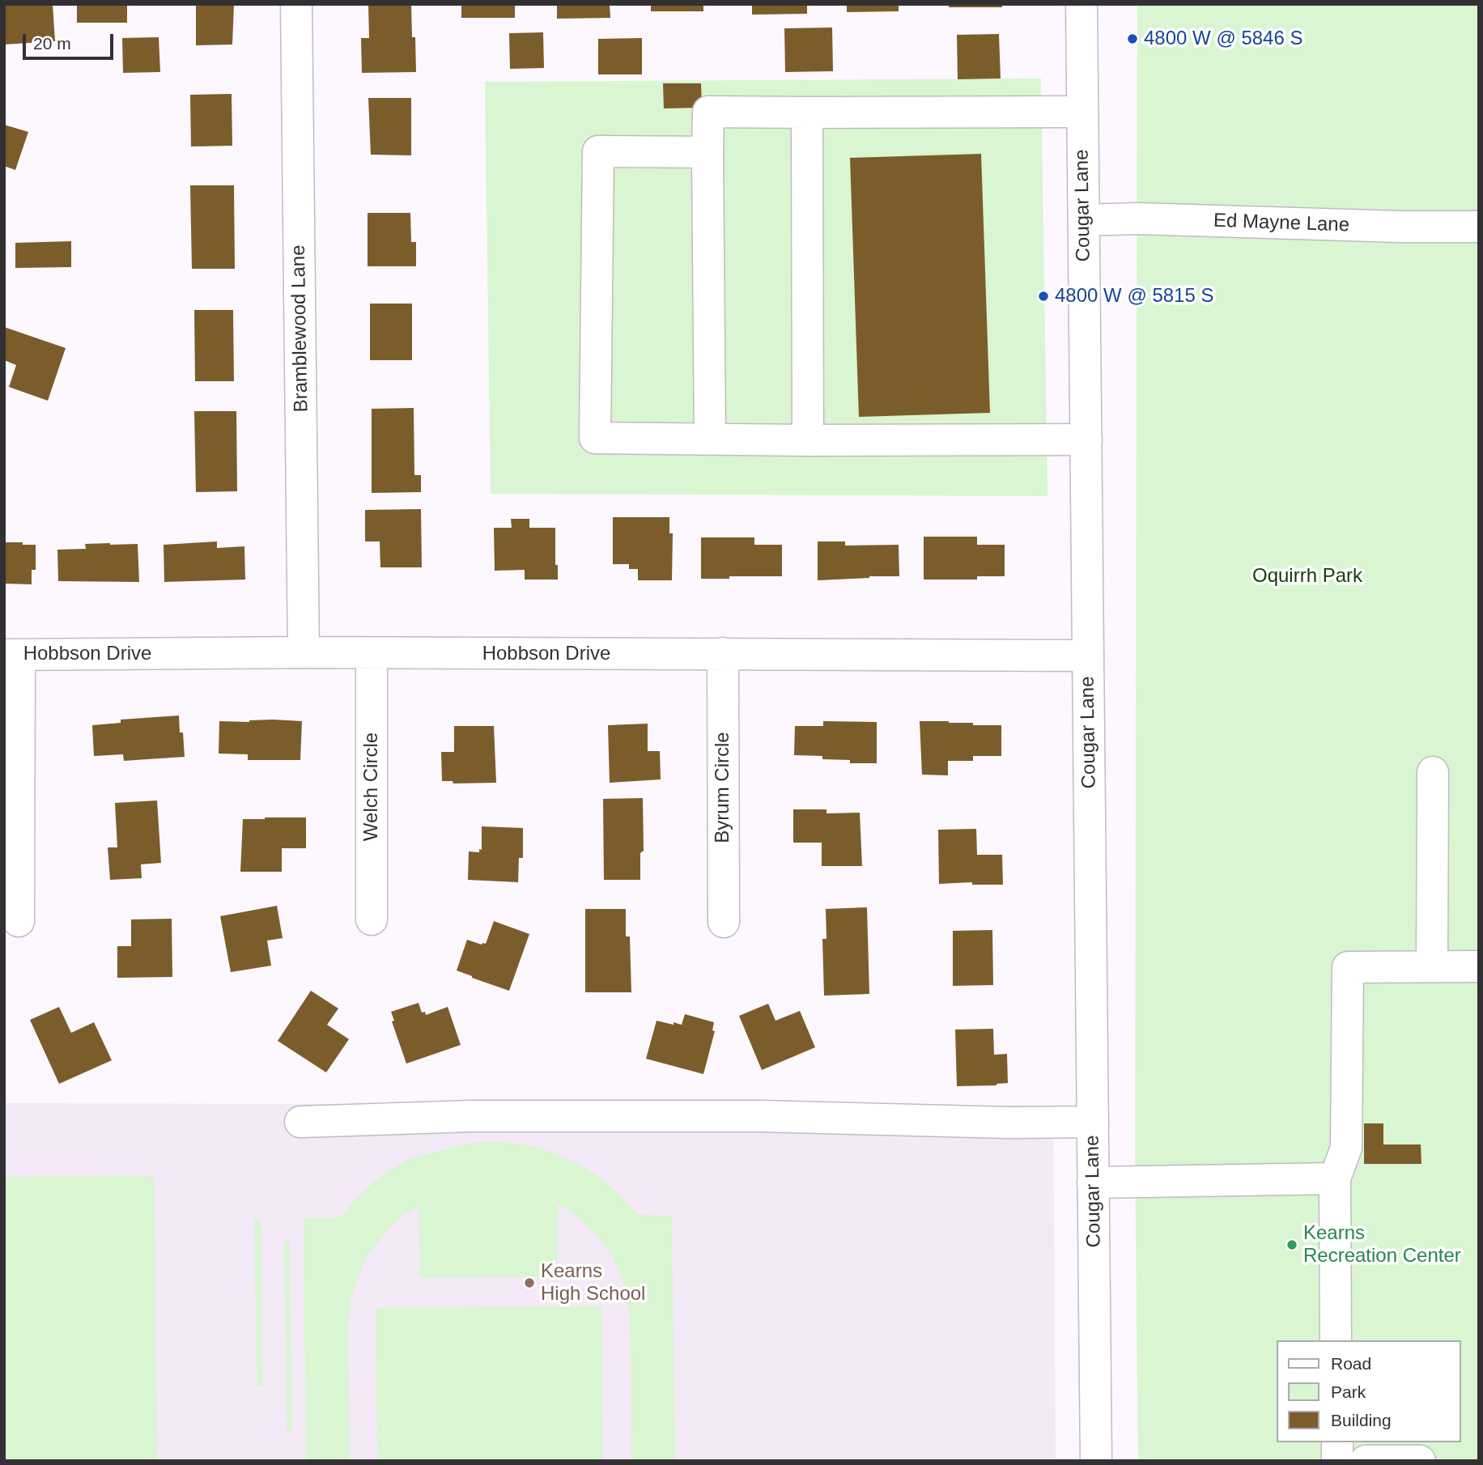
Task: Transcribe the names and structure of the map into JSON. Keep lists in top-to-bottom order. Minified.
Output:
{"streets":{"street":["Cougar Lane","Ed Mayne Lane","Bramblewood Lane","Hobbson Drive","Welch Circle","Byrum Circle"]},"crossings":[["Cougar Lane","Ed Mayne Lane"],["Cougar Lane","Hobbson Drive"],["Bramblewood Lane","Hobbson Drive"],["Hobbson Drive","Welch Circle"],["Hobbson Drive","Byrum Circle"]],"parks":["Oquirrh Park"],"places":["4800 W @ 5846 S","4800 W @ 5815 S","Kearns Recreation Center","Kearns High School"],"legend":["Road","Park","Building"],"scale_bar":"20 m"}
